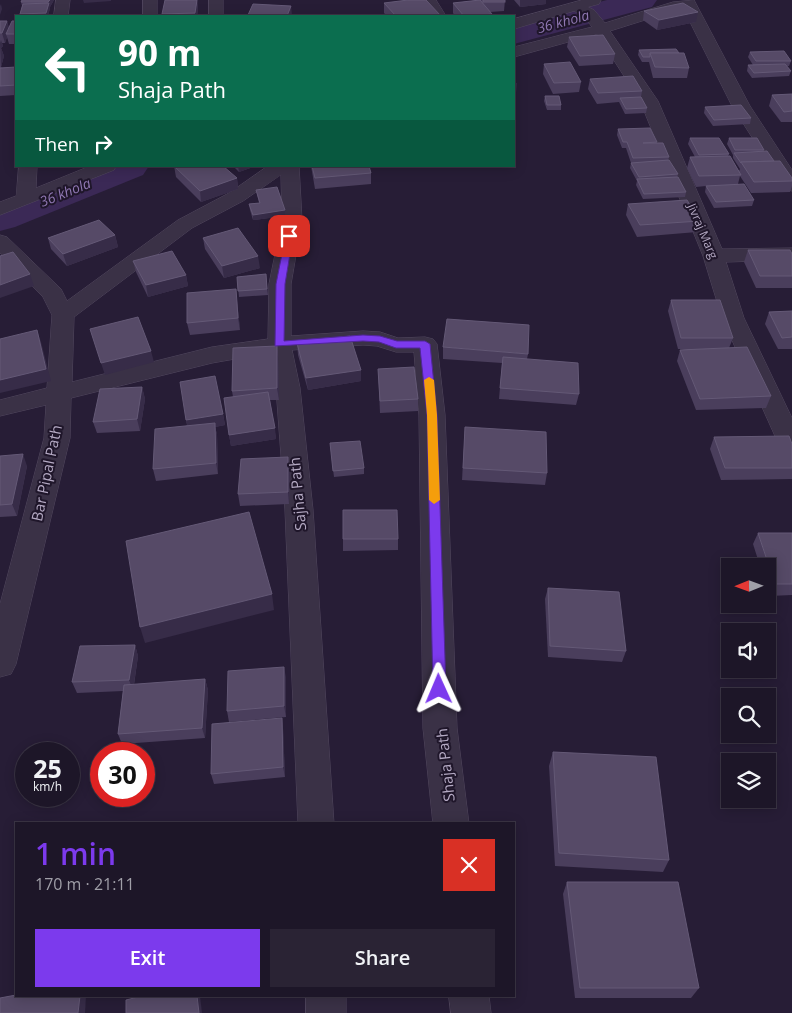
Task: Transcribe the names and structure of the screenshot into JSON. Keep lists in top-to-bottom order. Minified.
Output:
{"streets":{"street":["Jivraj Marg","Bar Pipal Path","Sajha Path","Shaja Path"]},"crossings":[["Sajha Path","Shaja Path"]],"water":["36 khola"],"north":"left","page":{"turn":["90 m","Shaja Path"],"then":"Then","speed":"25 km/h","limit":"30","heading":["1 min","170 m · 21:11"],"buttons":["Exit","Share"]}}
